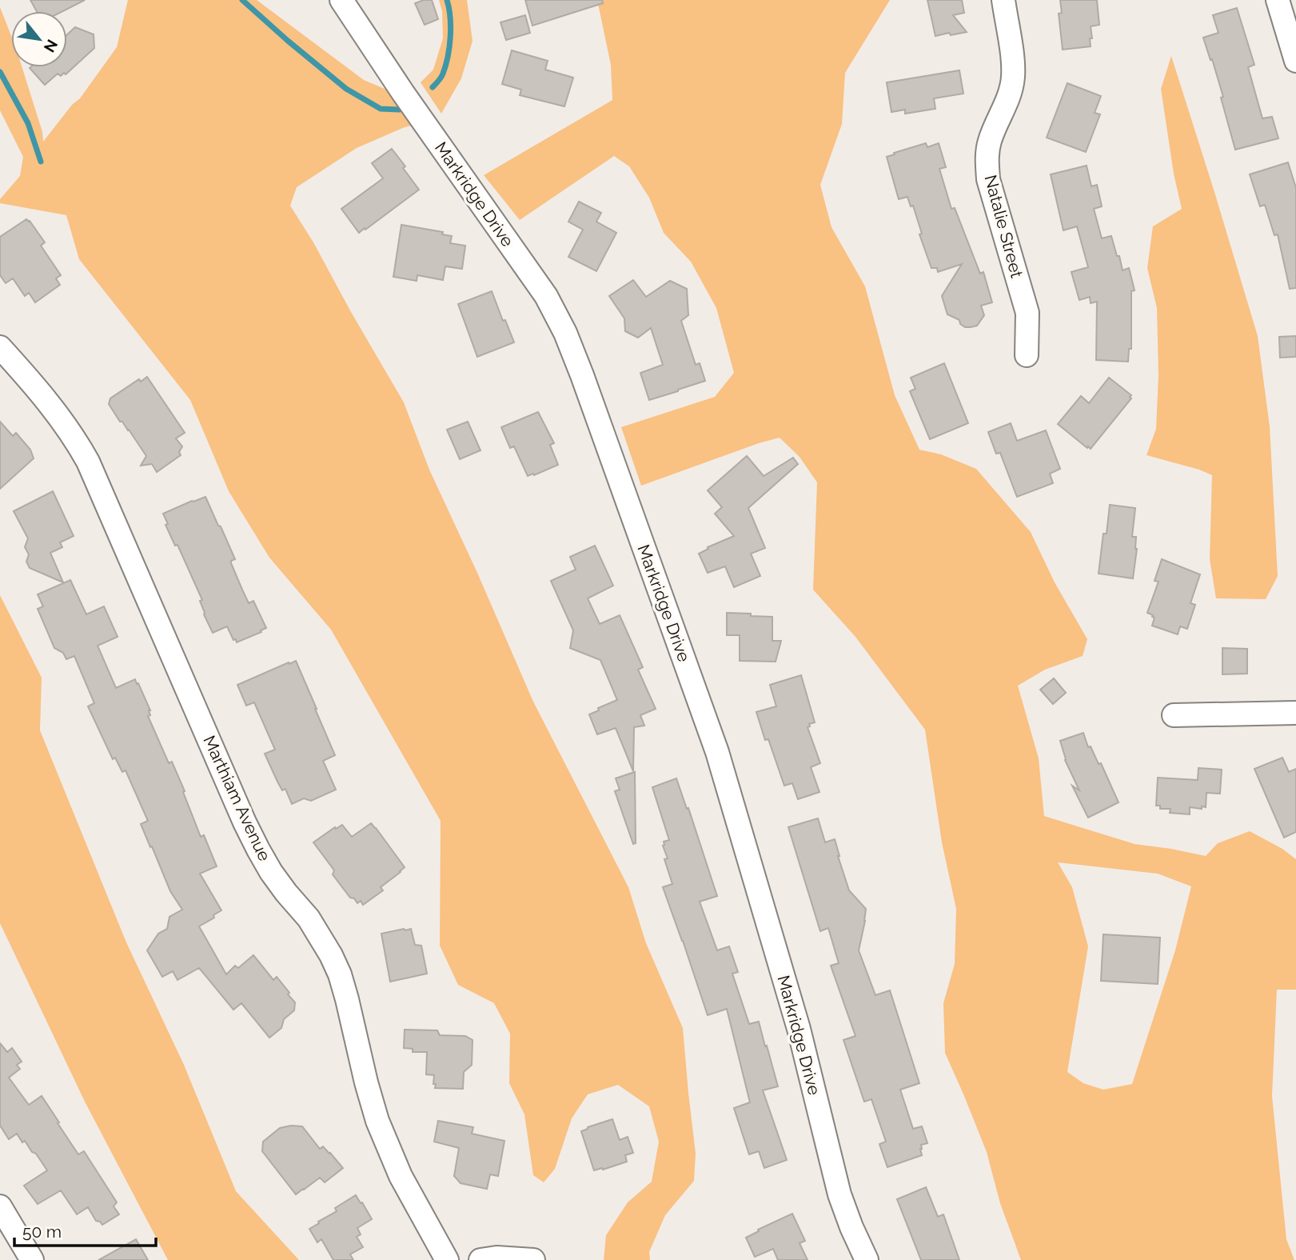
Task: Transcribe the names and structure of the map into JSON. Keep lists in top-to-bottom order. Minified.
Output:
{"streets":{"street":["Markridge Drive","Natalie Street","Marthiam Avenue"]},"scale_bar":"50 m","north":"bottom right"}
